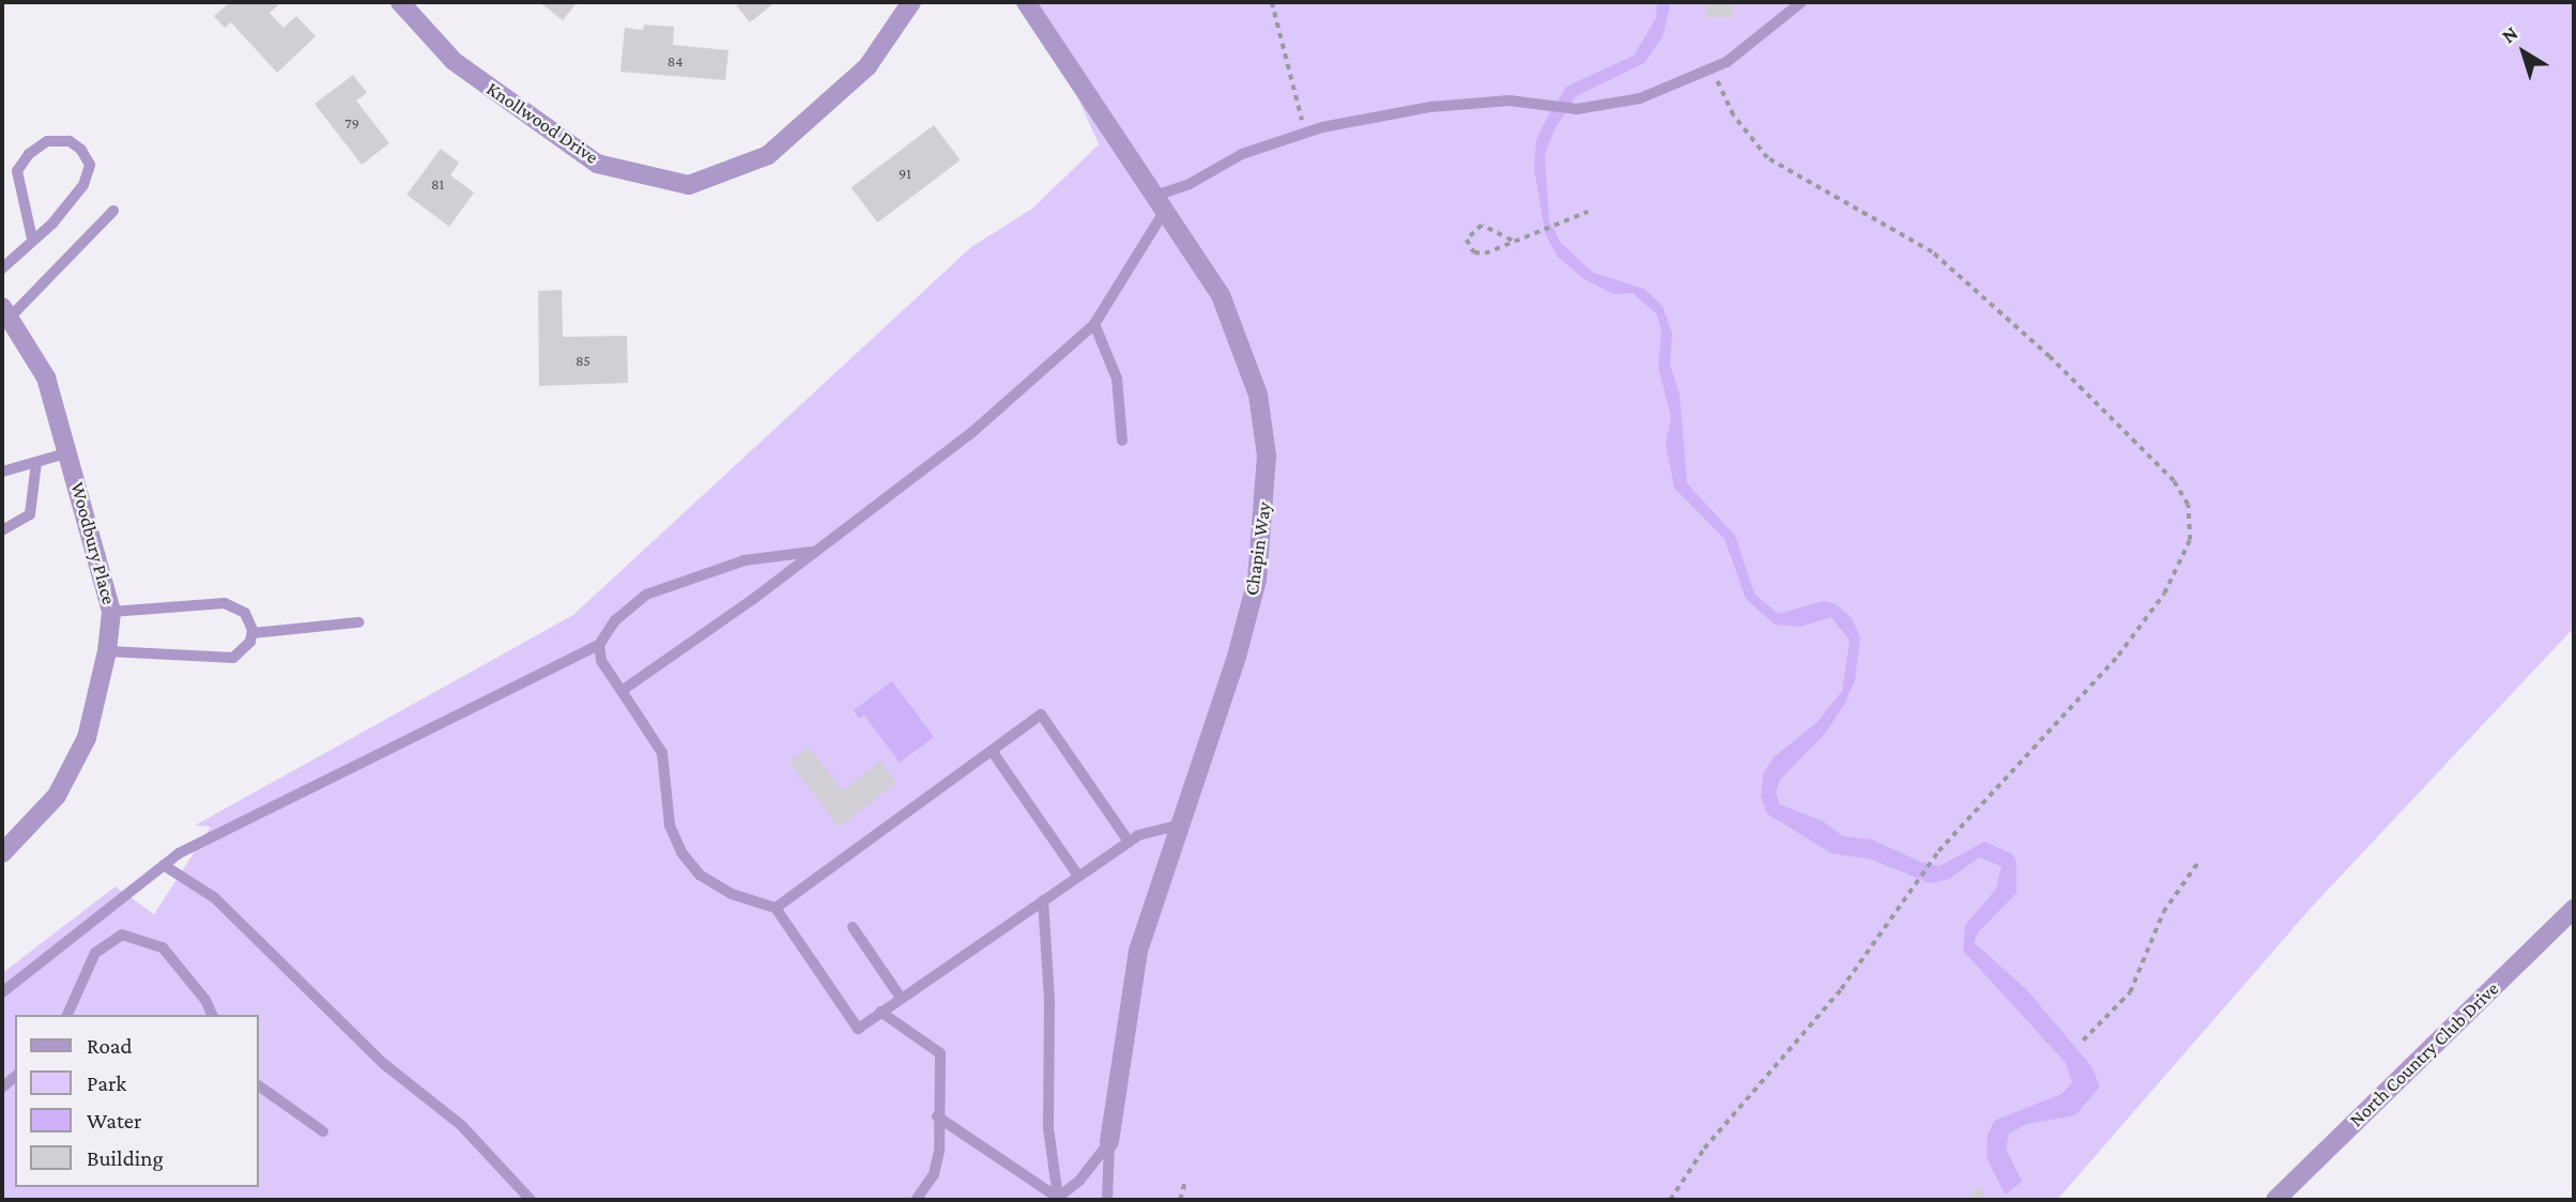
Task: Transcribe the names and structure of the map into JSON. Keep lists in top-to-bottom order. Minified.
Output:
{"streets":{"street":["Knollwood Drive","Woodbury Place","Chapin Way","North Country Club Drive"]},"house_numbers":["84","79","91","81","85"],"legend":["Road","Park","Water","Building"],"north":"top left"}
